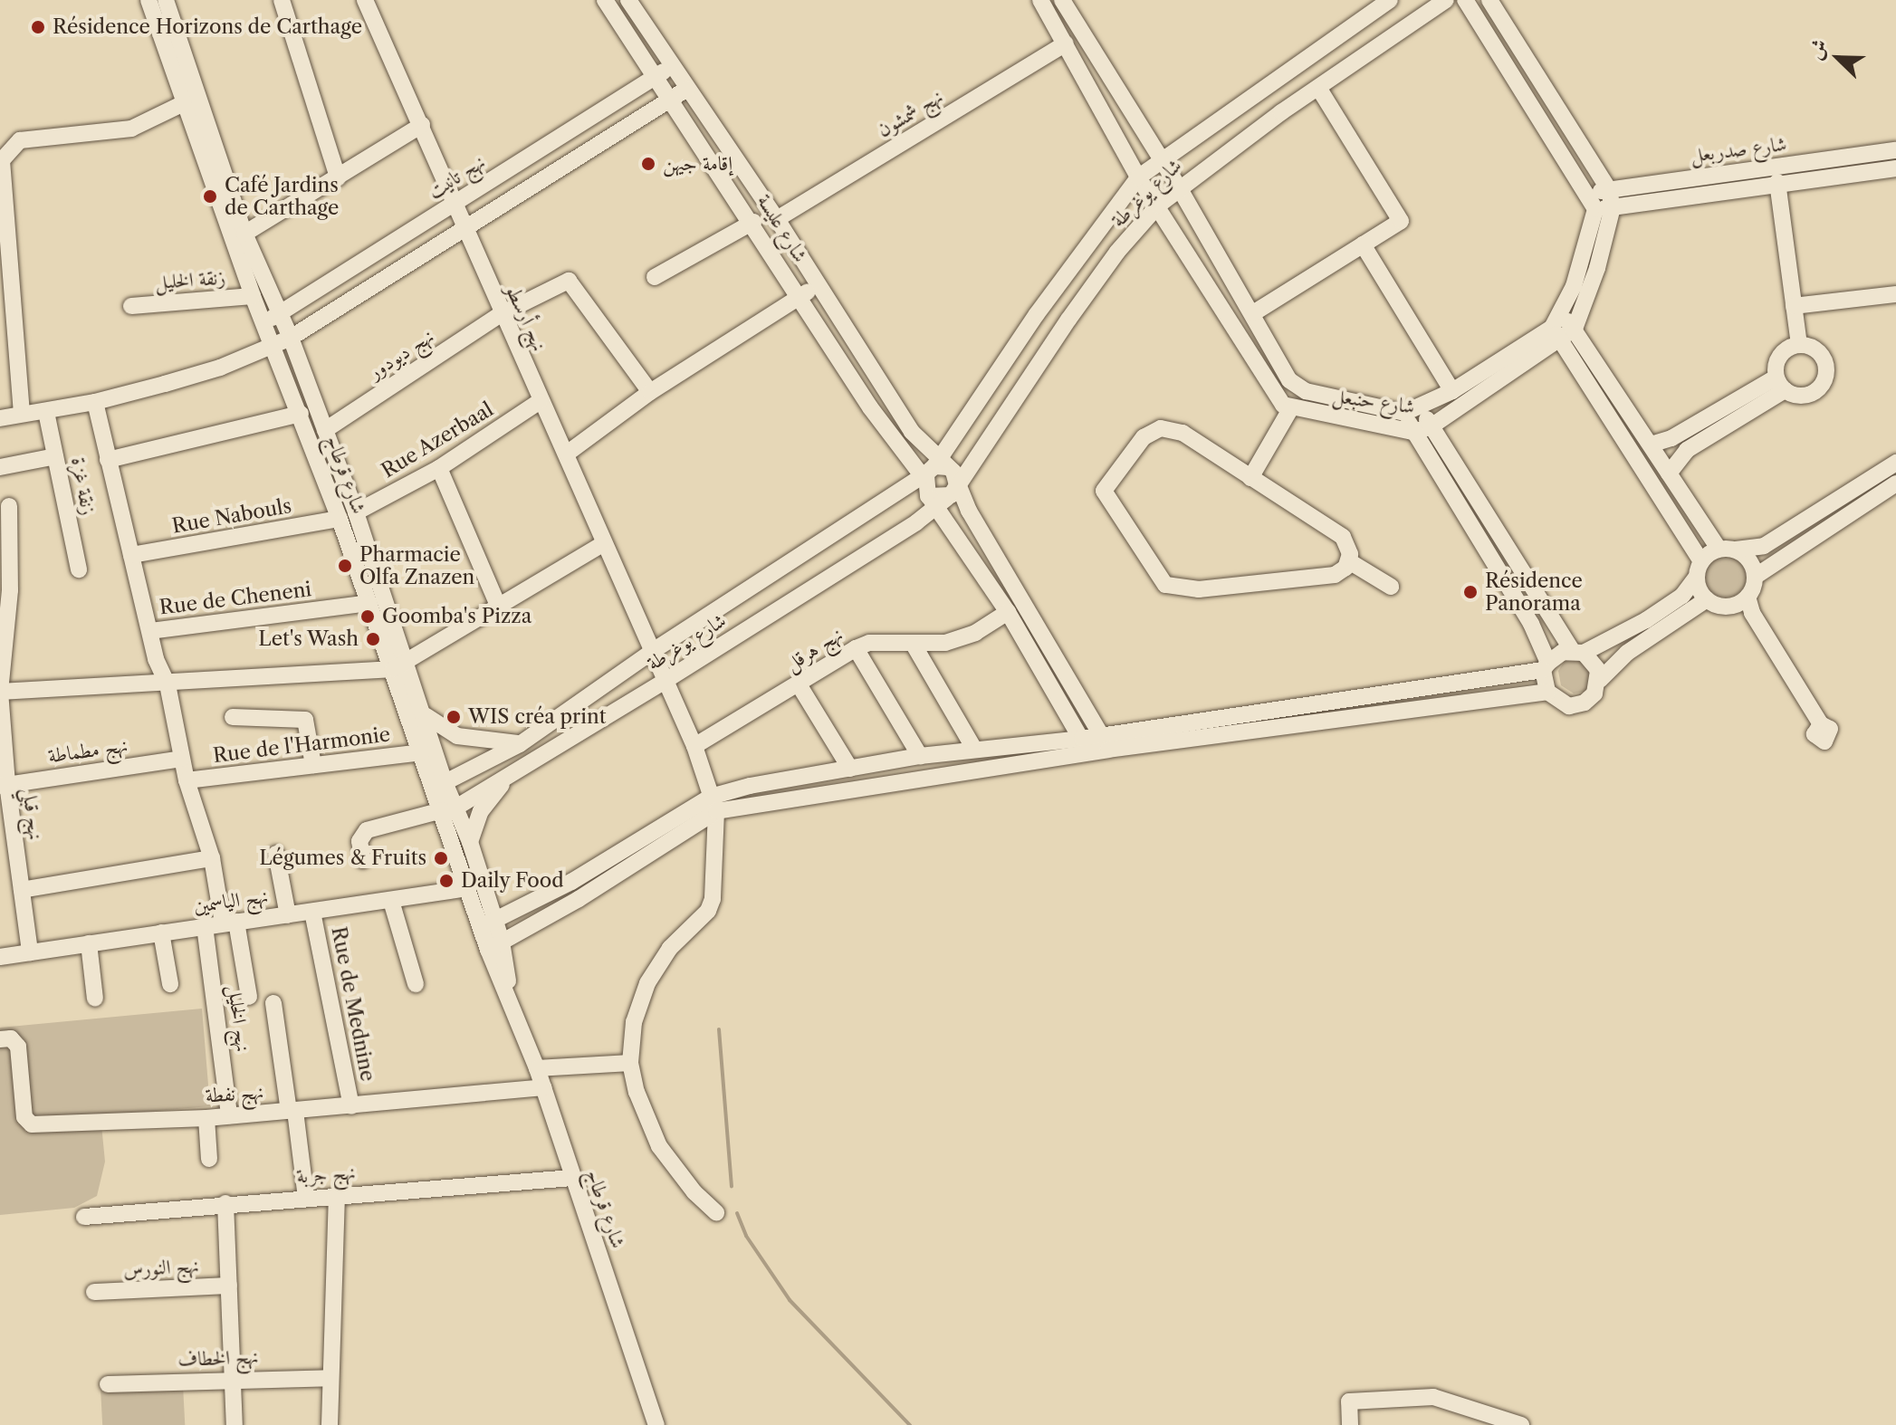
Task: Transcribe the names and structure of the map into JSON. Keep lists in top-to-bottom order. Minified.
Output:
{"streets":{"street":["نهج شمشون","شارع صدربعل","نهج تانيت","شارع يوغرطة","شارع عليسة","زنقة الخليل","نهج أرسطو","نهج ديودور","شارع حنبعل","Rue Azerbaal","شارع قرطاج","زنقة غزة","Rue Nabouls","Rue de Cheneni","نهج هرقل","Rue de l'Harmonie","نهج مطماطة","نهج قبلي","نهج الياسمين","Rue de Mednine","نهج الخليل","نهج نفطة","نهج جربة","نهج النورس","نهج الخطاف"]},"crossings":[["نهج شمشون","شارع عليسة"],["شارع صدربعل","شارع حنبعل"],["نهج تانيت","شارع عليسة"],["نهج تانيت","نهج أرسطو"],["نهج تانيت","شارع قرطاج"],["شارع يوغرطة","شارع عليسة"],["شارع يوغرطة","نهج أرسطو"],["شارع يوغرطة","شارع حنبعل"],["شارع يوغرطة","شارع قرطاج"],["شارع عليسة","نهج هرقل"],["زنقة الخليل","شارع قرطاج"],["نهج أرسطو","نهج ديودور"],["نهج أرسطو","Rue Azerbaal"],["نهج أرسطو","نهج هرقل"],["نهج ديودور","شارع قرطاج"],["Rue Azerbaal","شارع قرطاج"],["شارع قرطاج","Rue Nabouls"],["شارع قرطاج","Rue de Cheneni"],["شارع قرطاج","Rue de l'Harmonie"],["شارع قرطاج","نهج الياسمين"],["شارع قرطاج","نهج نفطة"],["شارع قرطاج","نهج جربة"],["نهج مطماطة","نهج قبلي"],["نهج قبلي","نهج الياسمين"],["نهج الياسمين","Rue de Mednine"],["نهج الياسمين","نهج الخليل"],["Rue de Mednine","نهج نفطة"],["نهج الخليل","نهج نفطة"]],"places":["Résidence Horizons de Carthage","إقامة جيهن","Café Jardins de Carthage","Pharmacie Olfa Znazen","Résidence Panorama","Goomba's Pizza","Let's Wash","WIS créa print","Légumes & Fruits","Daily Food"],"north":"top left"}
